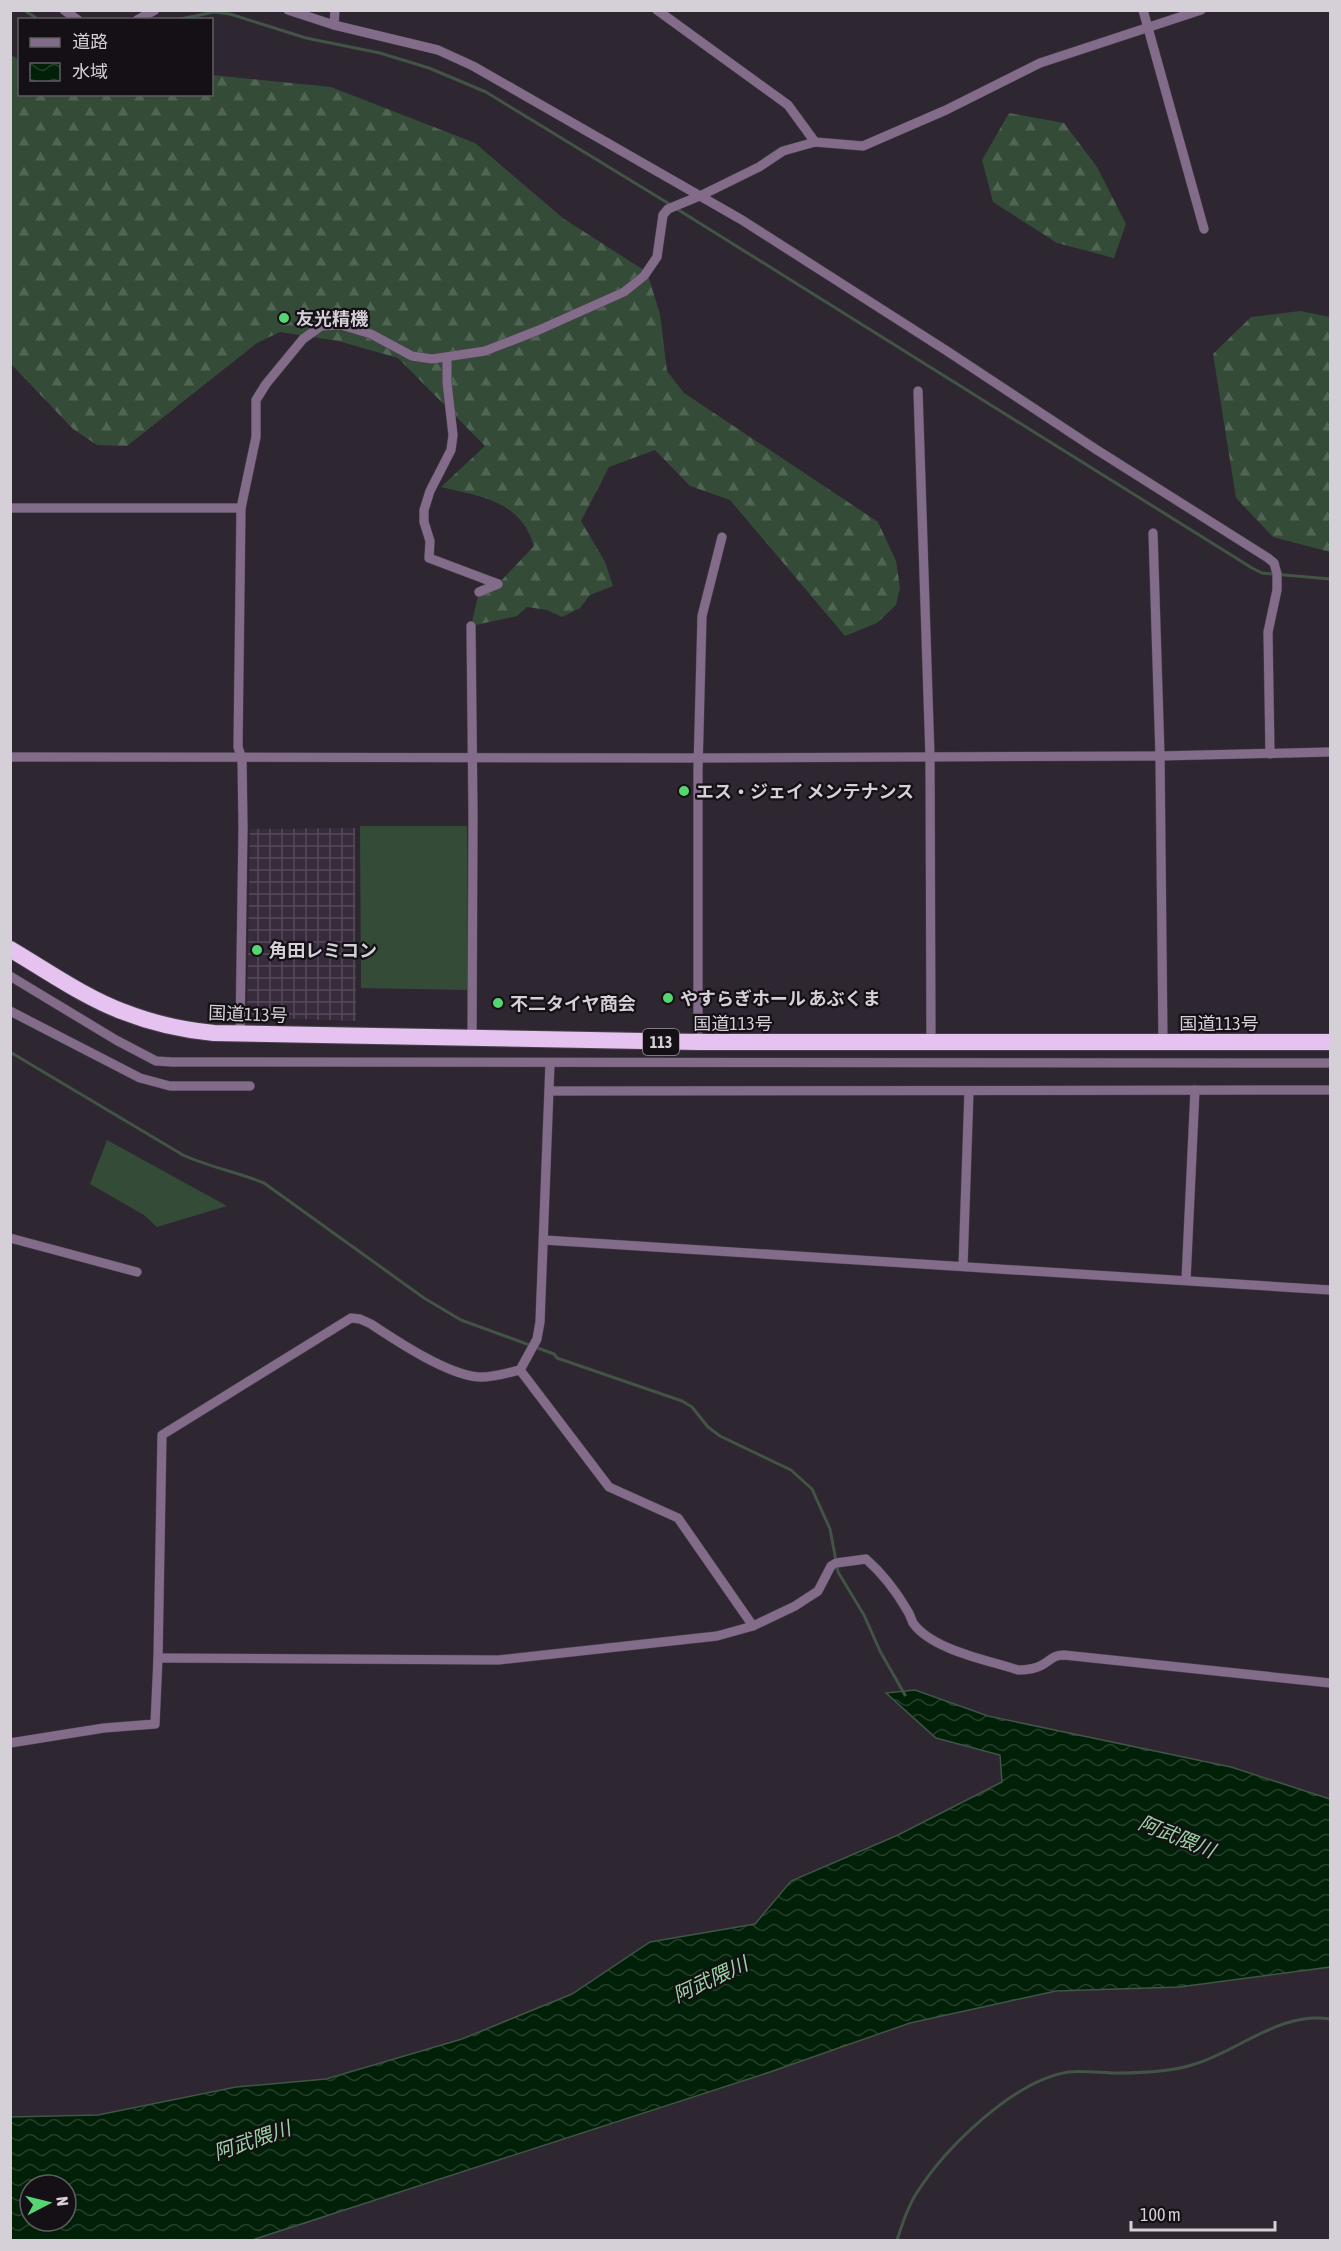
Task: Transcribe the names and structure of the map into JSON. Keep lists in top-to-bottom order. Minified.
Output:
{"streets":{"highway":["国道113号","113"]},"water":["阿武隈川"],"places":["友光精機","エス・ジェイ メンテナンス","角田レミコン","やすらぎホール あぶくま","不二タイヤ商会"],"legend":["道路","水域"],"scale_bar":"100 m","north":"right"}
